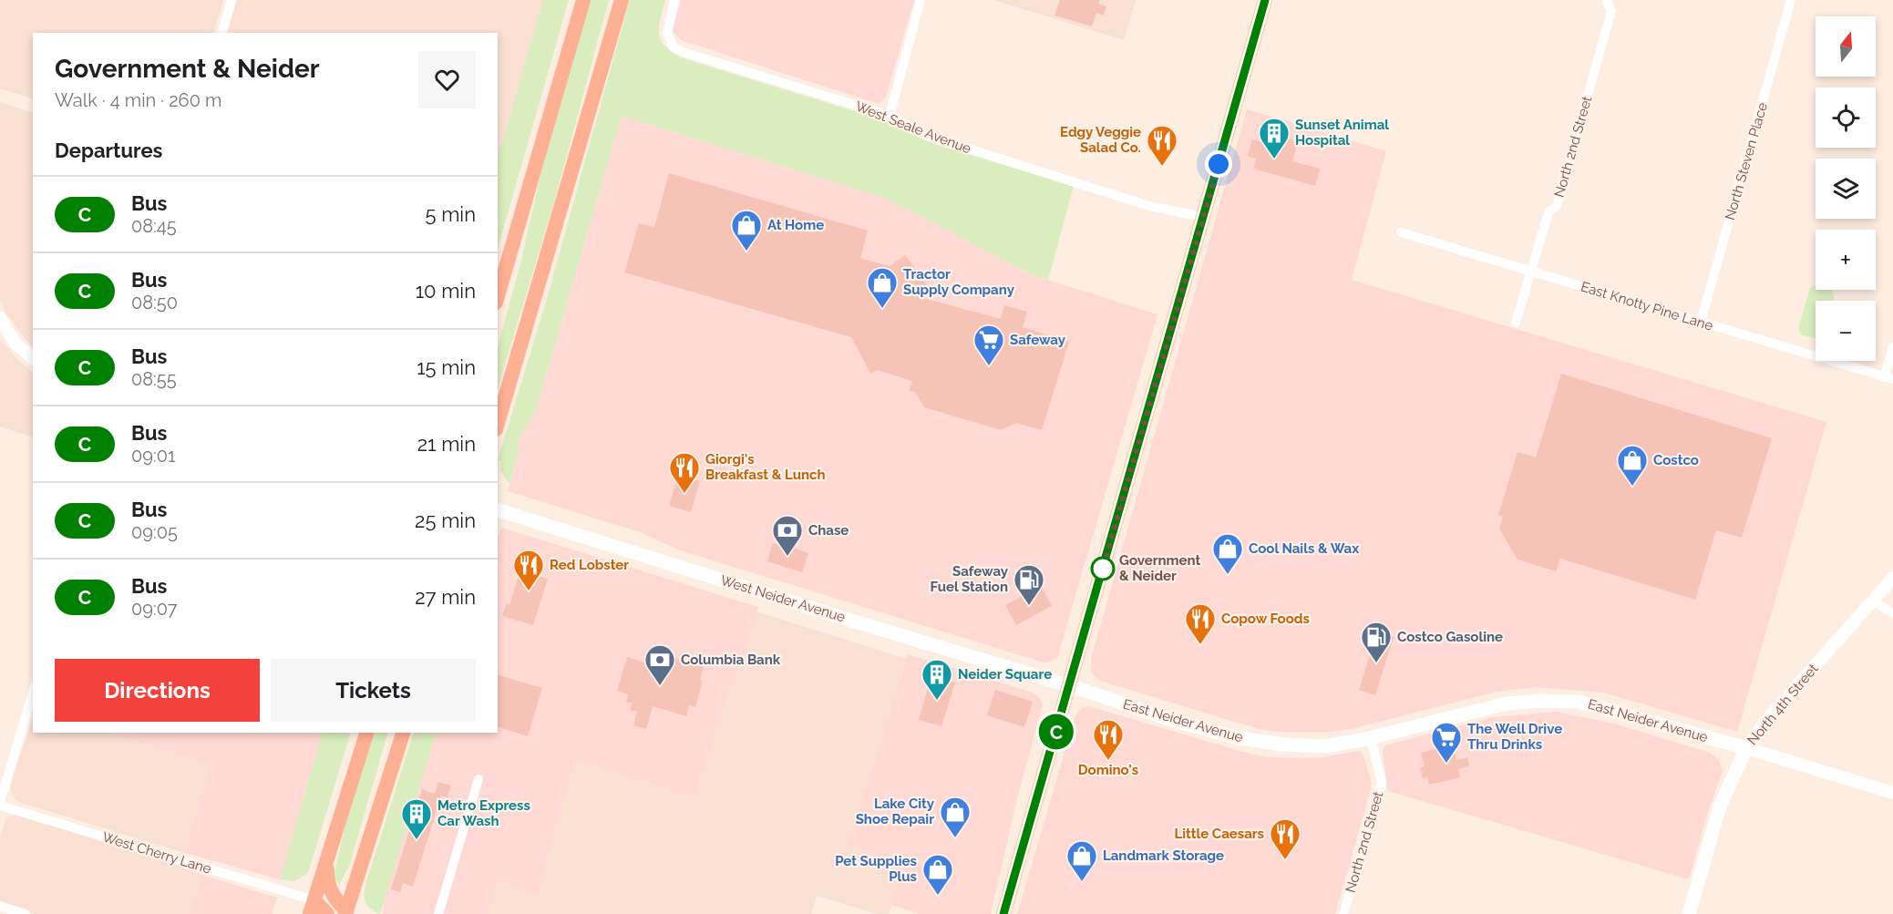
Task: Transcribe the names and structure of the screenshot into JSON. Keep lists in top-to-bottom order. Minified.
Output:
{"streets":{"main road":["West Neider Avenue","North 4th Street","East Neider Avenue"],"street":["West Seale Avenue","North 2nd Street","North Steven Place","East Knotty Pine Lane","West Cherry Lane"]},"crossings":[["North 2nd Street","East Knotty Pine Lane"],["North 2nd Street","East Neider Avenue"],["North Steven Place","East Knotty Pine Lane"],["West Neider Avenue","East Neider Avenue"],["North 4th Street","East Neider Avenue"]],"places":{"building":["Sunset Animal Hospital","Neider Square","Metro Express Car Wash"],"restaurant":["Edgy Veggie Salad Co.","Giorgi's Breakfast & Lunch","Red Lobster","Copow Foods","Domino's","Little Caesars"],"shop":["At Home","Tractor Supply Company","Costco","Cool Nails & Wax","Lake City Shoe Repair","Landmark Storage","Pet Supplies Plus"],"supermarket":["Safeway","The Well Drive Thru Drinks"],"bank":["Chase","Columbia Bank"],"other":["Government & Neider"],"fuel station":["Safeway Fuel Station","Costco Gasoline"]},"lines":["bus line C"],"north":"top","page":{"on_map":"C","map_buttons":["+","−"],"heading":[["Government & Neider","Walk · 4 min · 260 m"],"Departures"],"list":[{"mark":"C","name":"Bus","note":"08:45","value":"5 min"},{"mark":"C","name":"Bus","note":"08:50","value":"10 min"},{"mark":"C","name":"Bus","note":"08:55","value":"15 min"},{"mark":"C","name":"Bus","note":"09:01","value":"21 min"},{"mark":"C","name":"Bus","note":"09:05","value":"25 min"},{"mark":"C","name":"Bus","note":"09:07","value":"27 min"}],"buttons":["Directions","Tickets"]}}
